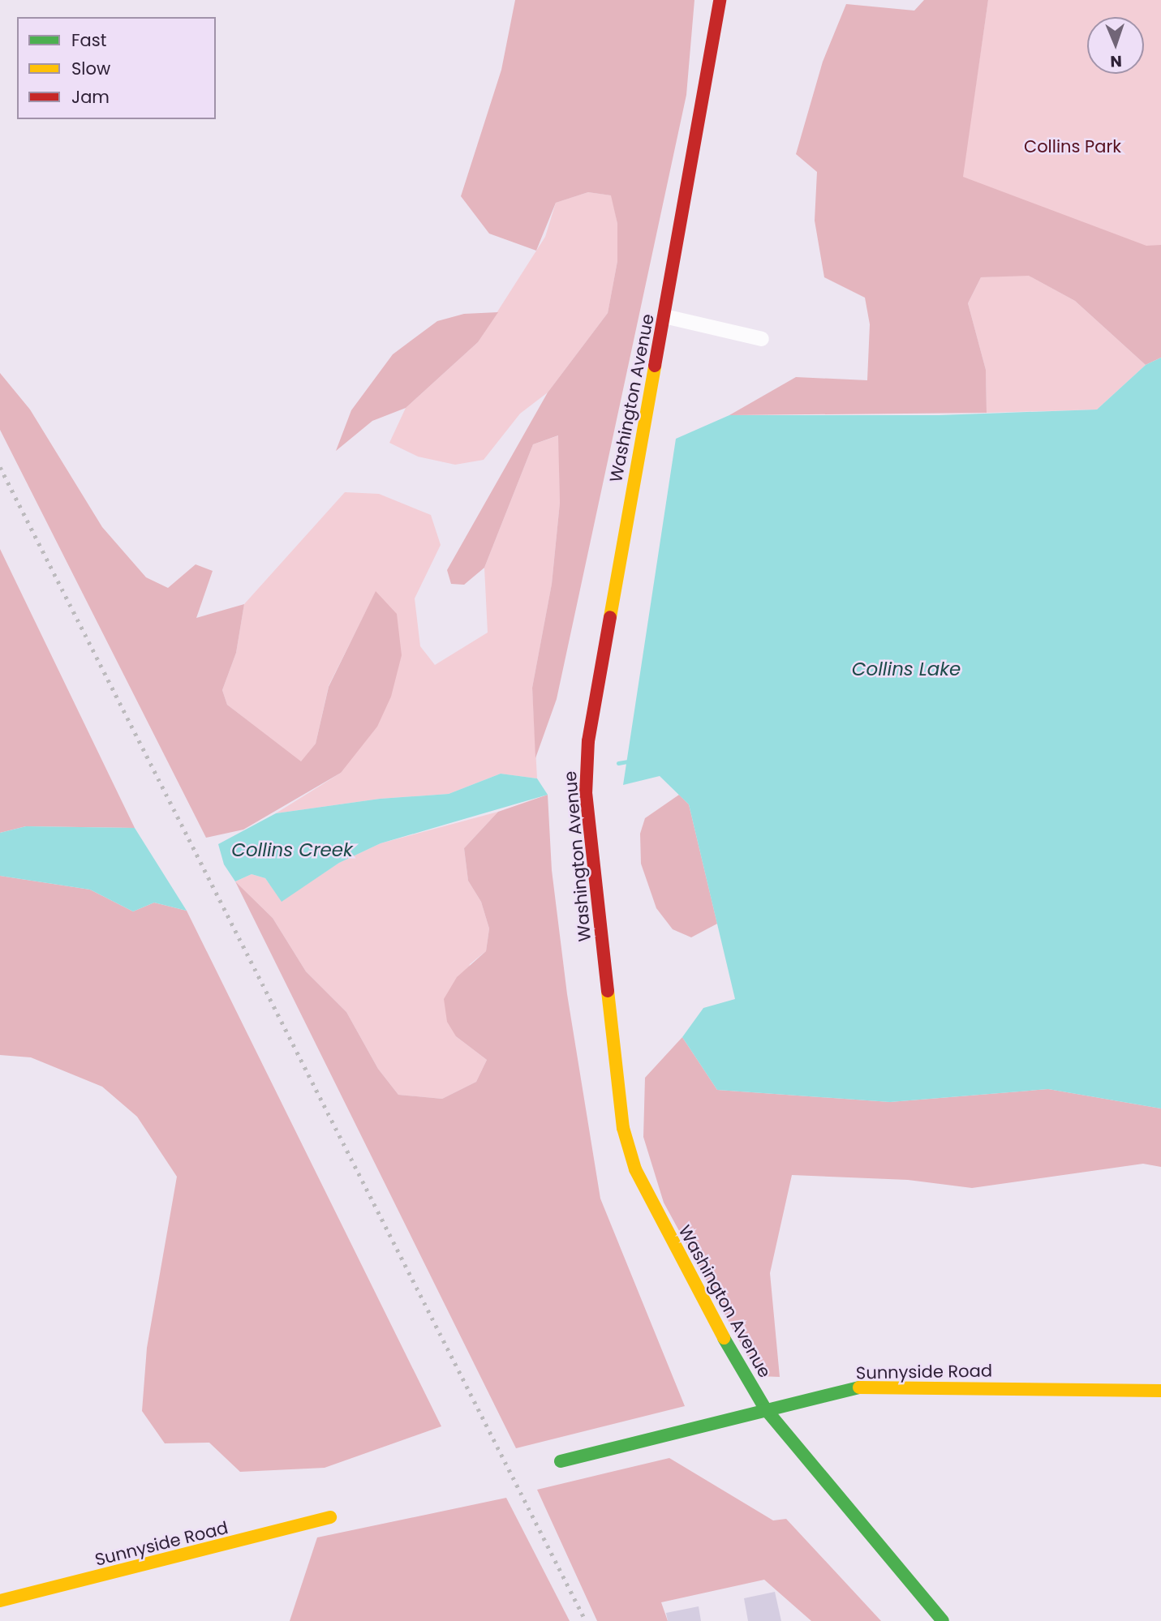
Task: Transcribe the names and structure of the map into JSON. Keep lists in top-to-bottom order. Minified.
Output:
{"streets":{"street":["Washington Avenue","Sunnyside Road"]},"crossings":[["Washington Avenue","Sunnyside Road"]],"water":["Collins Lake","Collins Creek"],"parks":["Collins Park"],"legend":["Fast","Slow","Jam"],"north":"bottom"}
